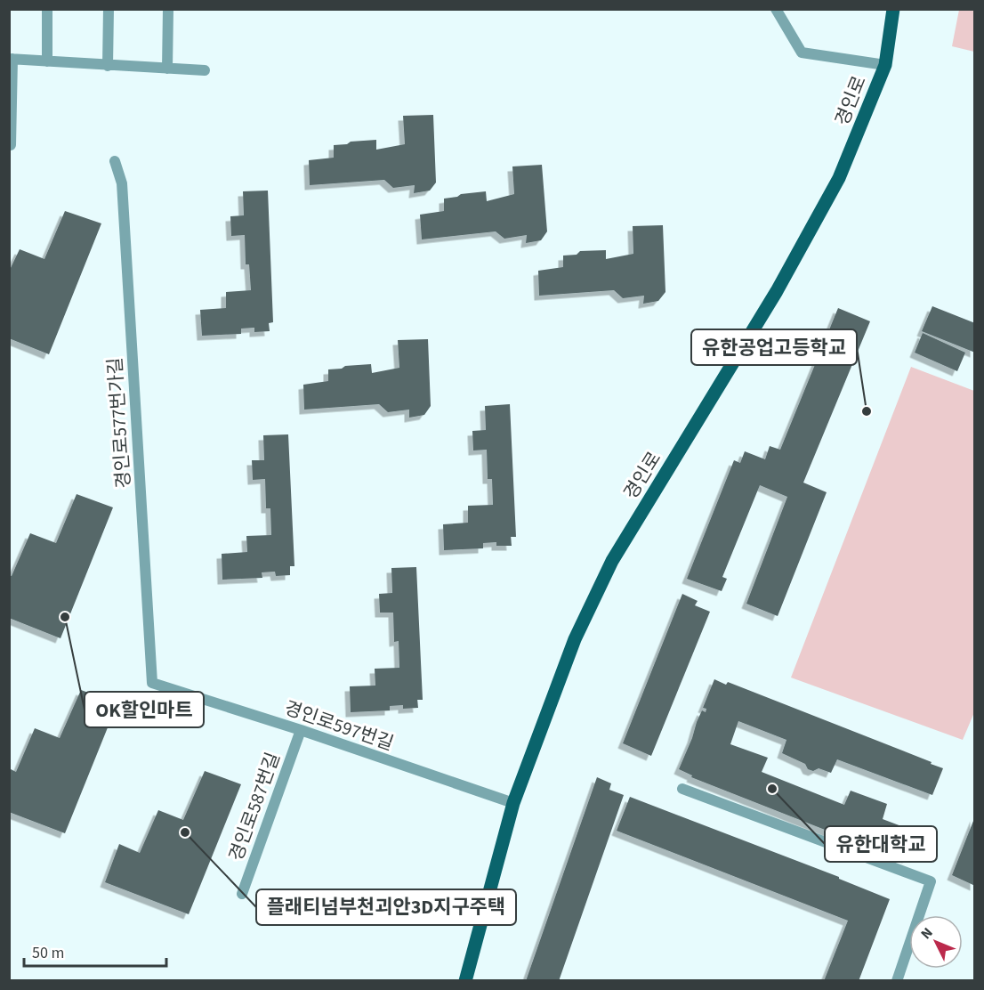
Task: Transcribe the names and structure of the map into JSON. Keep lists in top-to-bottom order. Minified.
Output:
{"streets":{"main road":["경인로"],"lane":["경인로577번가길","경인로597번길","경인로587번길"]},"crossings":[["경인로","경인로597번길"],["경인로577번가길","경인로597번길"],["경인로597번길","경인로587번길"]],"places":["유한공업고등학교","OK할인마트","유한대학교","플래티넘부천괴안3D지구주택"],"scale_bar":"50 m","north":"top left"}
